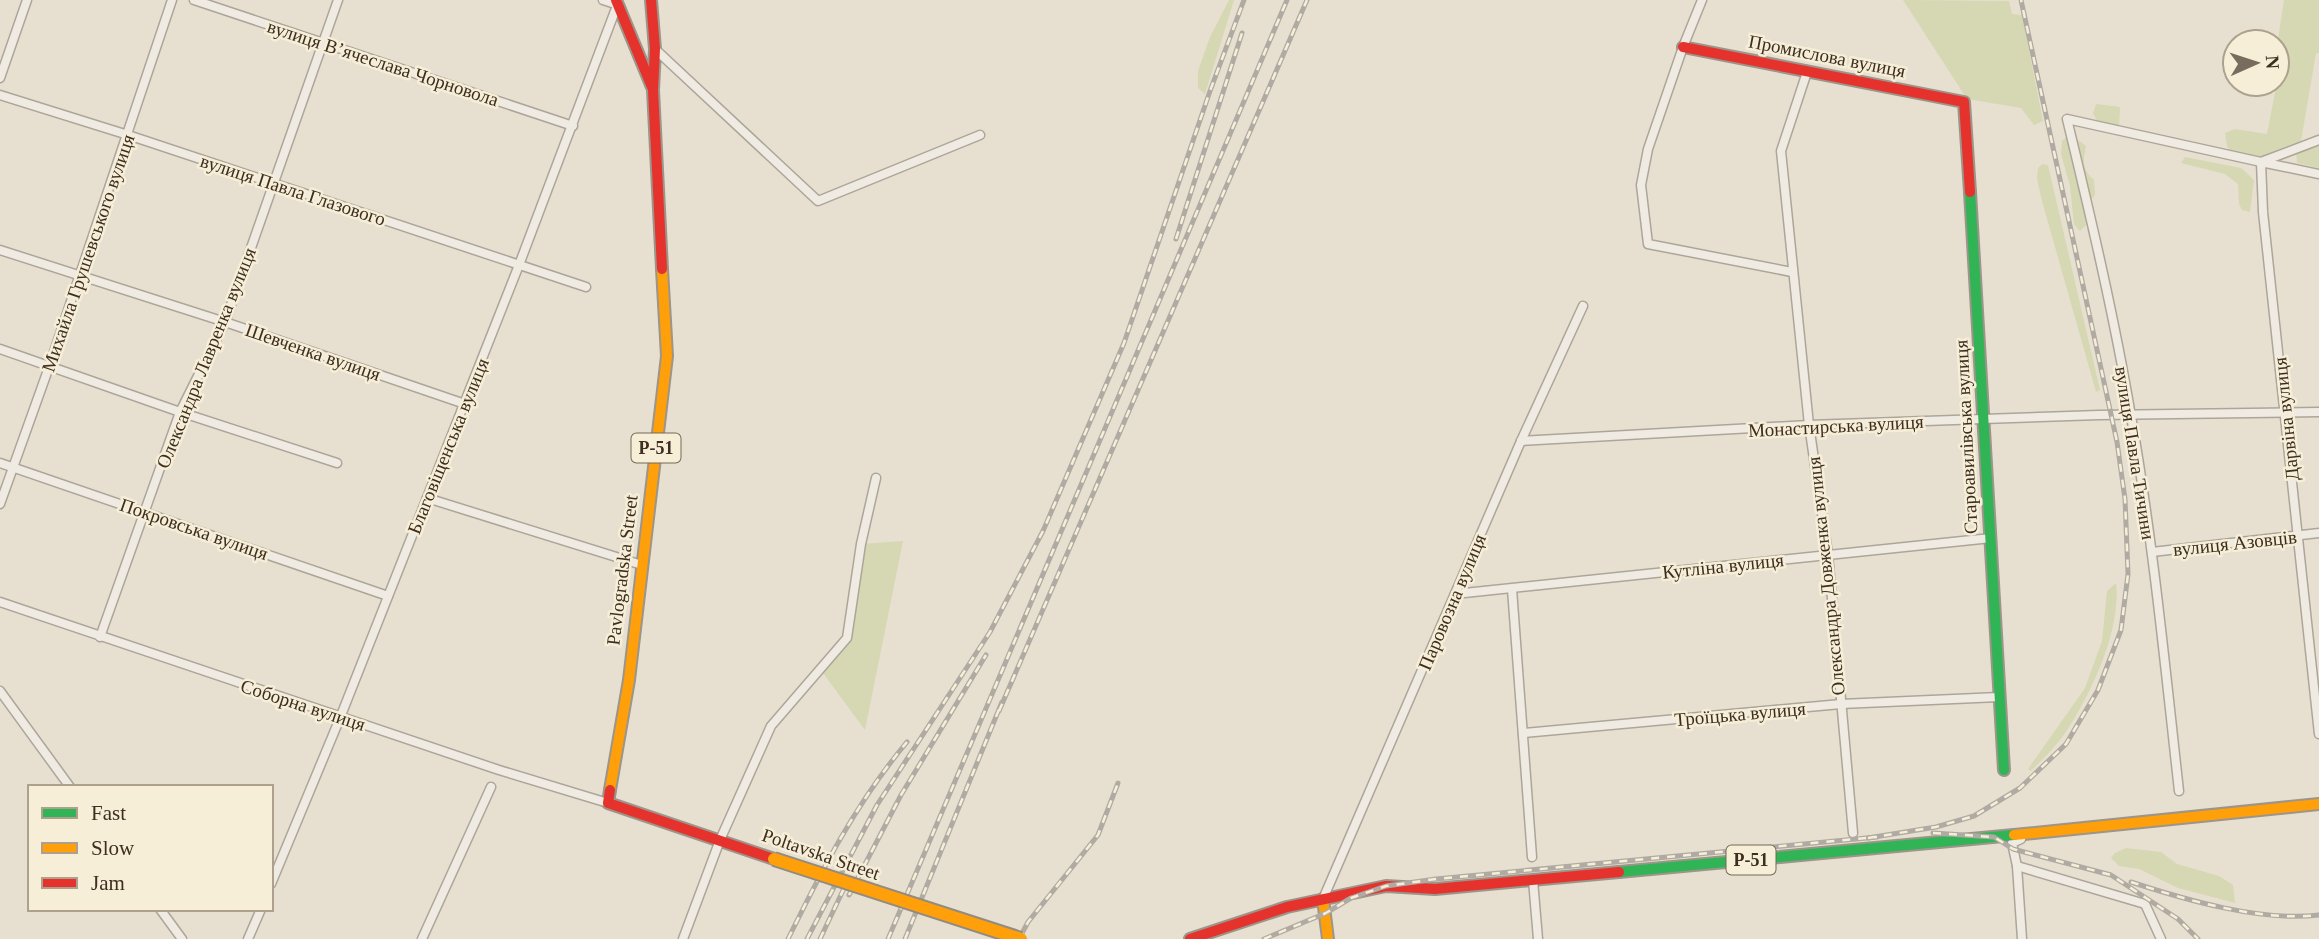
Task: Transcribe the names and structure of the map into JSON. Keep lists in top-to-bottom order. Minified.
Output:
{"streets":{"main road":["Промислова вулиця","Староавилівська вулиця","Р-51","Pavlogradska Street","Poltavska Street"],"street":["вулиця В’ячеслава Чорновола","вулиця Павла Глазового","Михайла Грушевського вулиця","Шевченка вулиця","Олександра Лавренка вулиця","Дарвіна вулиця","Монастирська вулиця","Благовіщенська вулиця","вулиця Павла Тичини","Покровська вулиця","вулиця Азовців","Кутліна вулиця","Олександра Довженка вулиця","Паровозна вулиця","Соборна вулиця","Троїцька вулиця"]},"crossings":[["Промислова вулиця","Староавилівська вулиця"],["Промислова вулиця","Олександра Довженка вулиця"],["вулиця В’ячеслава Чорновола","Олександра Лавренка вулиця"],["вулиця В’ячеслава Чорновола","Благовіщенська вулиця"],["вулиця Павла Глазового","Михайла Грушевського вулиця"],["вулиця Павла Глазового","Олександра Лавренка вулиця"],["вулиця Павла Глазового","Благовіщенська вулиця"],["Михайла Грушевського вулиця","Шевченка вулиця"],["Михайла Грушевського вулиця","Покровська вулиця"],["Шевченка вулиця","Олександра Лавренка вулиця"],["Шевченка вулиця","Благовіщенська вулиця"],["Олександра Лавренка вулиця","Покровська вулиця"],["Олександра Лавренка вулиця","Соборна вулиця"],["Дарвіна вулиця","Монастирська вулиця"],["Дарвіна вулиця","вулиця Павла Тичини"],["Дарвіна вулиця","вулиця Азовців"],["Монастирська вулиця","Староавилівська вулиця"],["Монастирська вулиця","вулиця Павла Тичини"],["Монастирська вулиця","Олександра Довженка вулиця"],["Монастирська вулиця","Паровозна вулиця"],["Староавилівська вулиця","Кутліна вулиця"],["Староавилівська вулиця","Троїцька вулиця"],["Благовіщенська вулиця","Покровська вулиця"],["Благовіщенська вулиця","Pavlogradska Street"],["Благовіщенська вулиця","Соборна вулиця"],["Р-51","Паровозна вулиця"],["вулиця Павла Тичини","вулиця Азовців"],["Кутліна вулиця","Олександра Довженка вулиця"],["Кутліна вулиця","Паровозна вулиця"],["Pavlogradska Street","Соборна вулиця"],["Pavlogradska Street","Poltavska Street"],["Олександра Довженка вулиця","Троїцька вулиця"],["Соборна вулиця","Poltavska Street"]],"legend":["Fast","Slow","Jam"],"north":"right"}
